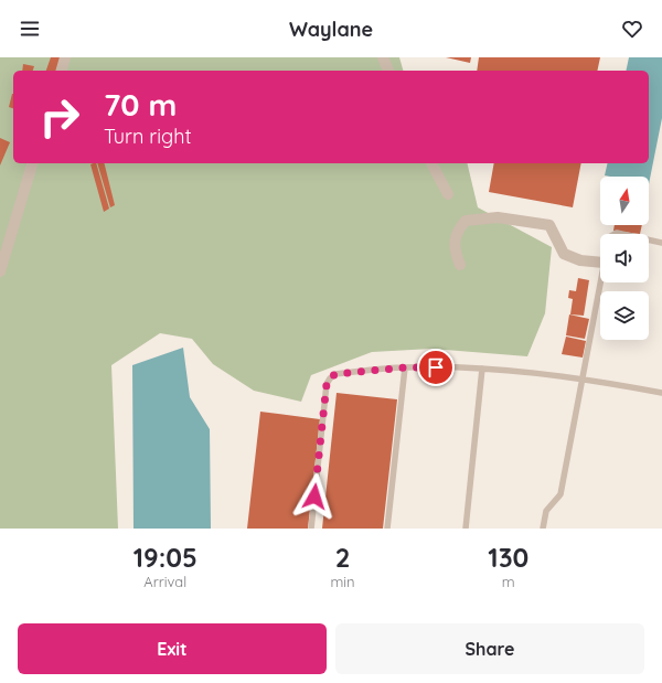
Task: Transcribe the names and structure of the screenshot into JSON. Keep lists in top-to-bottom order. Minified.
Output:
{"north":"top","page":{"header":"Waylane","turn":["70 m","Turn right"],"eta":["19:05","Arrival","2","min","130","m"],"buttons":["Exit","Share"]}}
